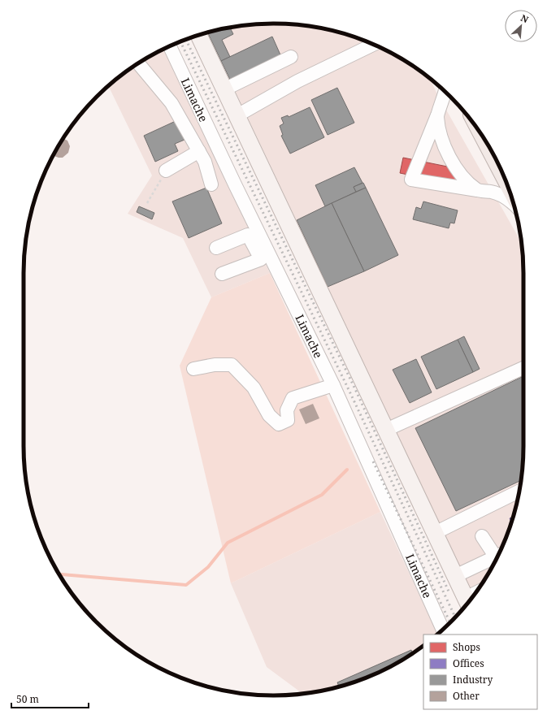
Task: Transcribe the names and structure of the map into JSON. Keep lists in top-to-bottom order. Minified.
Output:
{"streets":{"street":["Limache"]},"legend":["Shops","Offices","Industry","Other"],"scale_bar":"50 m","north":"top right"}
